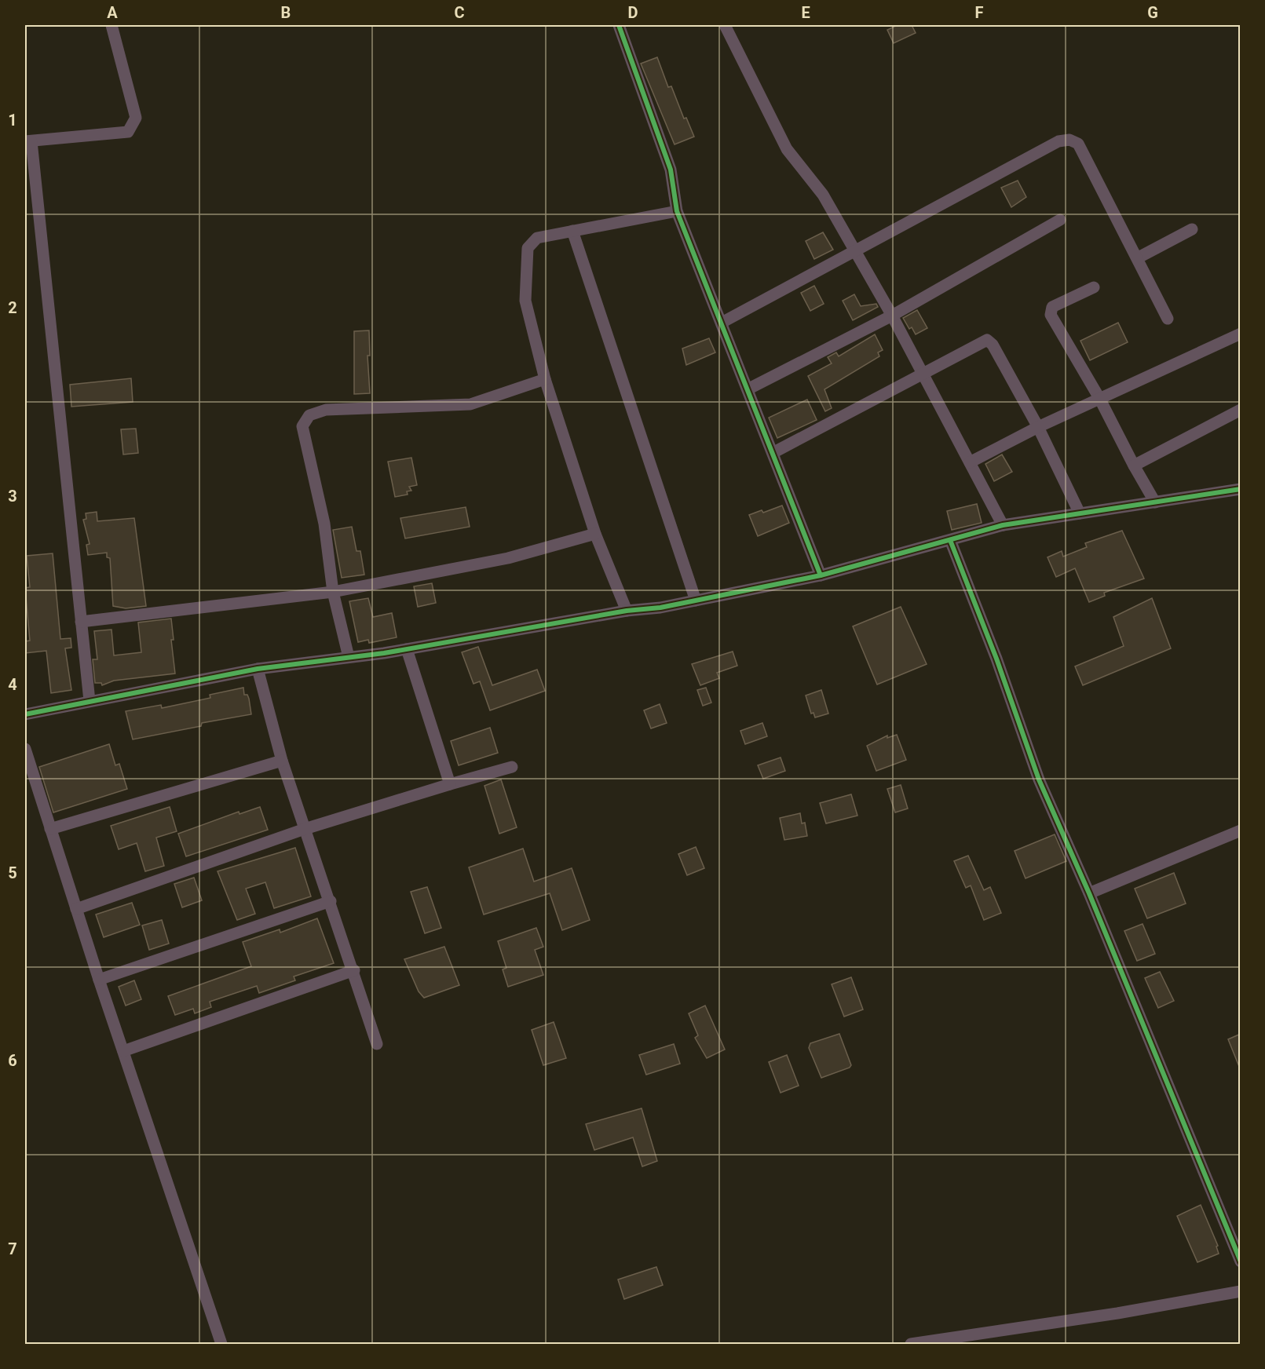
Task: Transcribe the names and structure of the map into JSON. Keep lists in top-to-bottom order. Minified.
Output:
{"grid":{"columns":["A","B","C","D","E","F","G"],"rows":["1","2","3","4","5","6","7"]}}
